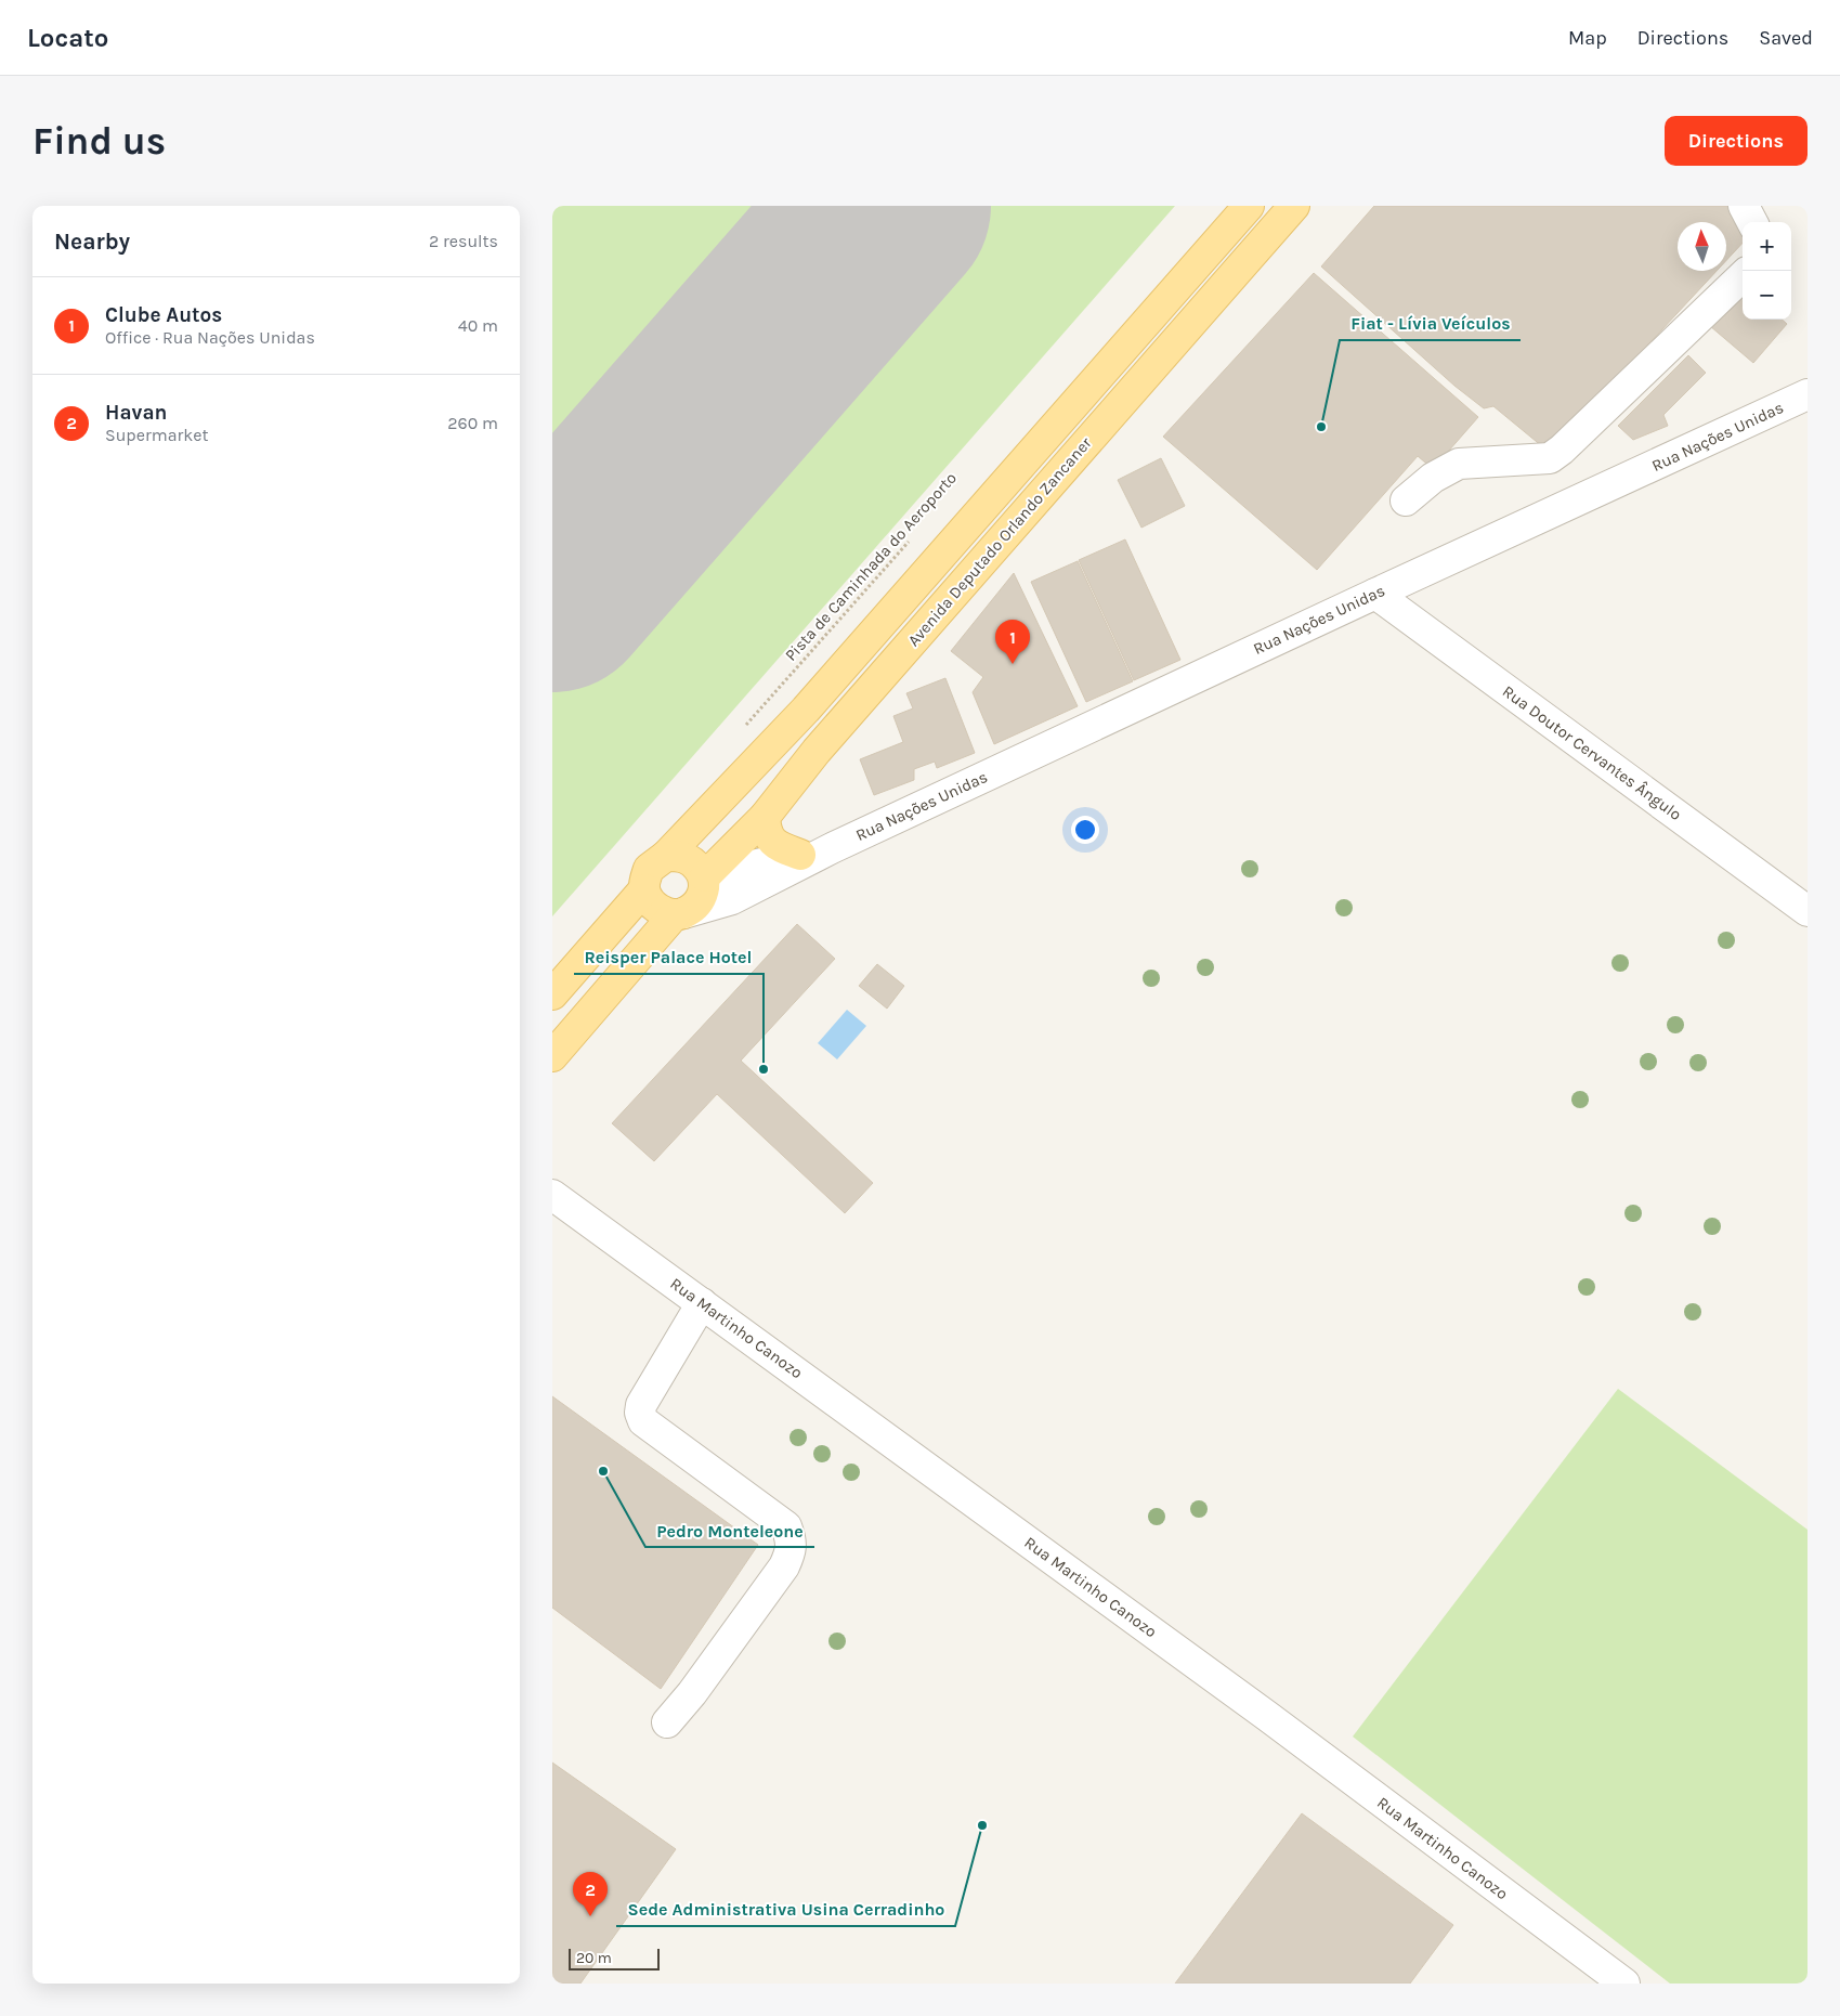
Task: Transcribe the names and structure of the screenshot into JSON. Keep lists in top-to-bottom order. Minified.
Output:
{"streets":{"main road":["Avenida Deputado Orlando Zancaner"],"street":["Rua Nações Unidas","Rua Doutor Cervantes Ângulo","Rua Martinho Canozo"],"path":["Pista de Caminhada do Aeroporto"]},"crossings":[["Rua Nações Unidas","Avenida Deputado Orlando Zancaner"],["Rua Nações Unidas","Rua Doutor Cervantes Ângulo"]],"places":["Fiat - Lívia Veículos","Reisper Palace Hotel","Pedro Monteleone","Sede Administrativa Usina Cerradinho"],"scale_bar":"20 m","north":"top","page":{"header":"Locato","nav":["Map","Directions","Saved"],"buttons":"Directions","title":"Find us","heading":["Nearby","2 results"],"map_buttons":["+","−"],"list":[{"mark":"1","name":"Clube Autos","note":"Office · Rua Nações Unidas","value":"40 m"},{"mark":"2","name":"Havan","note":"Supermarket","value":"260 m"}],"pins":["1","2"],"scale":"20 m"}}
